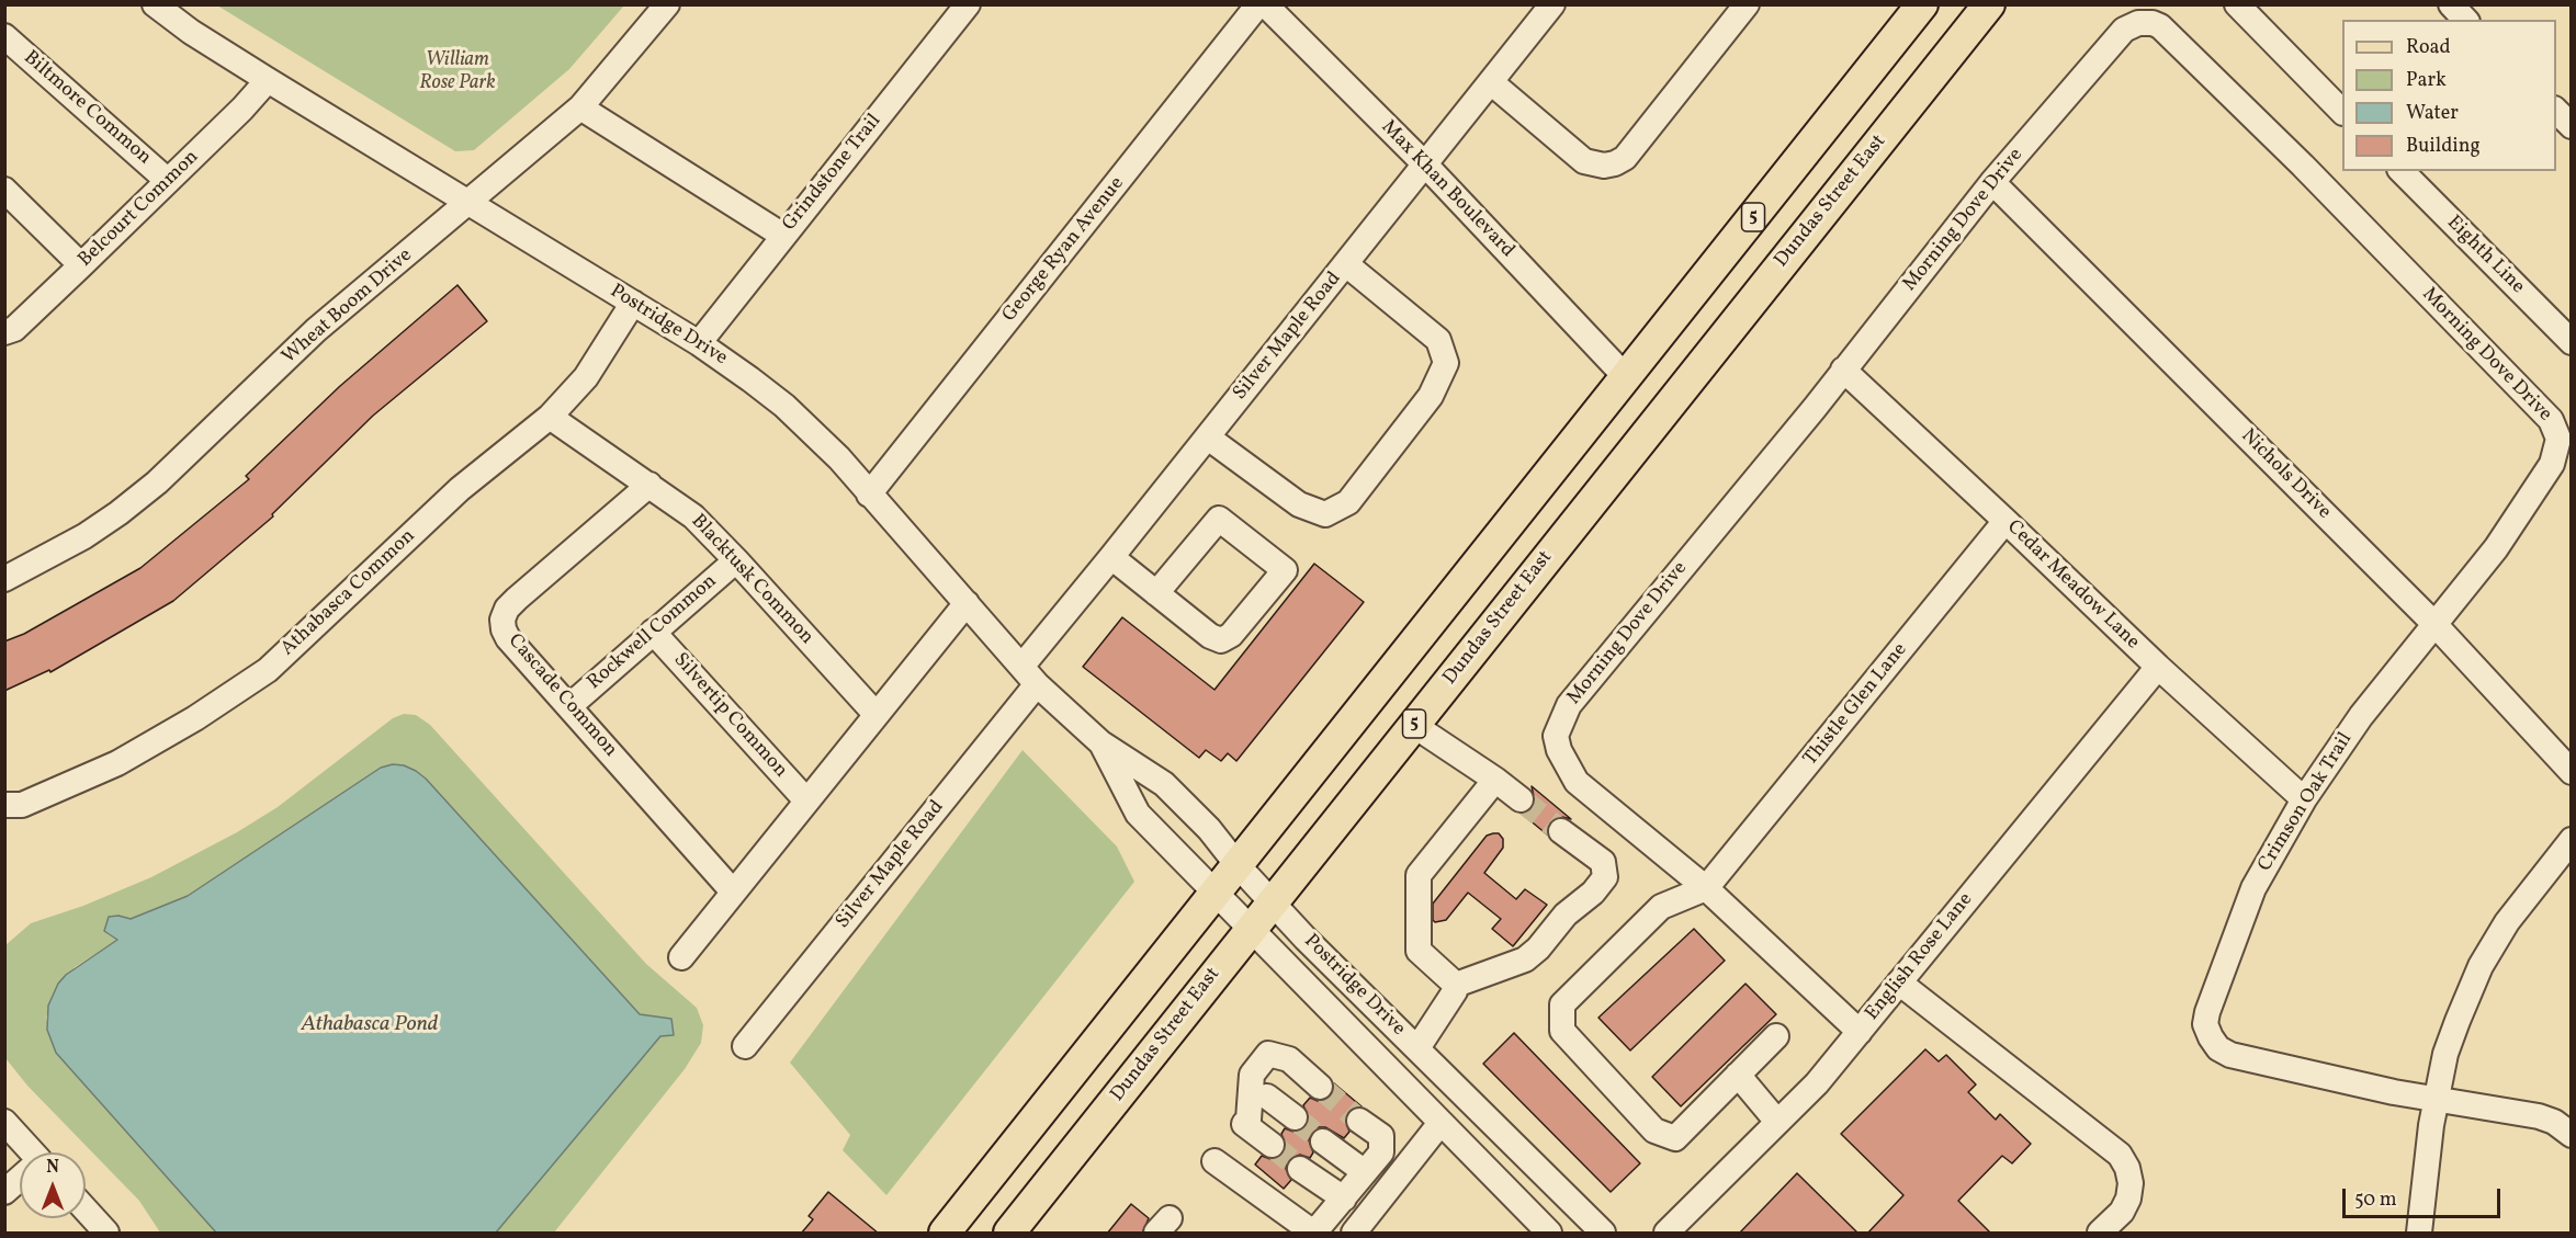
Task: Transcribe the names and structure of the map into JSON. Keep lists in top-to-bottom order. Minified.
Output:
{"streets":{"main road":["Dundas Street East","5"],"street":["Biltmore Common","Grindstone Trail","Max Khan Boulevard","Belcourt Common","Morning Dove Drive","George Ryan Avenue","Eighth Line","Wheat Boom Drive","Postridge Drive","Silver Maple Road","Nichols Drive","Blacktusk Common","Cedar Meadow Lane","Athabasca Common","Rockwell Common","Cascade Common","Thistle Glen Lane","Silvertip Common","Crimson Oak Trail","English Rose Lane"]},"crossings":[["Biltmore Common","Belcourt Common"],["Grindstone Trail","Postridge Drive"],["Max Khan Boulevard","5"],["Max Khan Boulevard","Silver Maple Road"],["Dundas Street East","Postridge Drive"],["Belcourt Common","Postridge Drive"],["5","Postridge Drive"],["Morning Dove Drive","Nichols Drive"],["Morning Dove Drive","Cedar Meadow Lane"],["Morning Dove Drive","Thistle Glen Lane"],["Morning Dove Drive","Crimson Oak Trail"],["Morning Dove Drive","English Rose Lane"],["George Ryan Avenue","Postridge Drive"],["Wheat Boom Drive","Postridge Drive"],["Postridge Drive","Silver Maple Road"],["Postridge Drive","Athabasca Common"],["Nichols Drive","Crimson Oak Trail"],["Blacktusk Common","Athabasca Common"],["Blacktusk Common","Rockwell Common"],["Blacktusk Common","Cascade Common"],["Cedar Meadow Lane","Thistle Glen Lane"],["Cedar Meadow Lane","Crimson Oak Trail"],["Cedar Meadow Lane","English Rose Lane"],["Rockwell Common","Cascade Common"],["Rockwell Common","Silvertip Common"]],"water":["Athabasca Pond"],"parks":["William Rose Park"],"legend":["Road","Park","Water","Building"],"scale_bar":"50 m","north":"top"}
